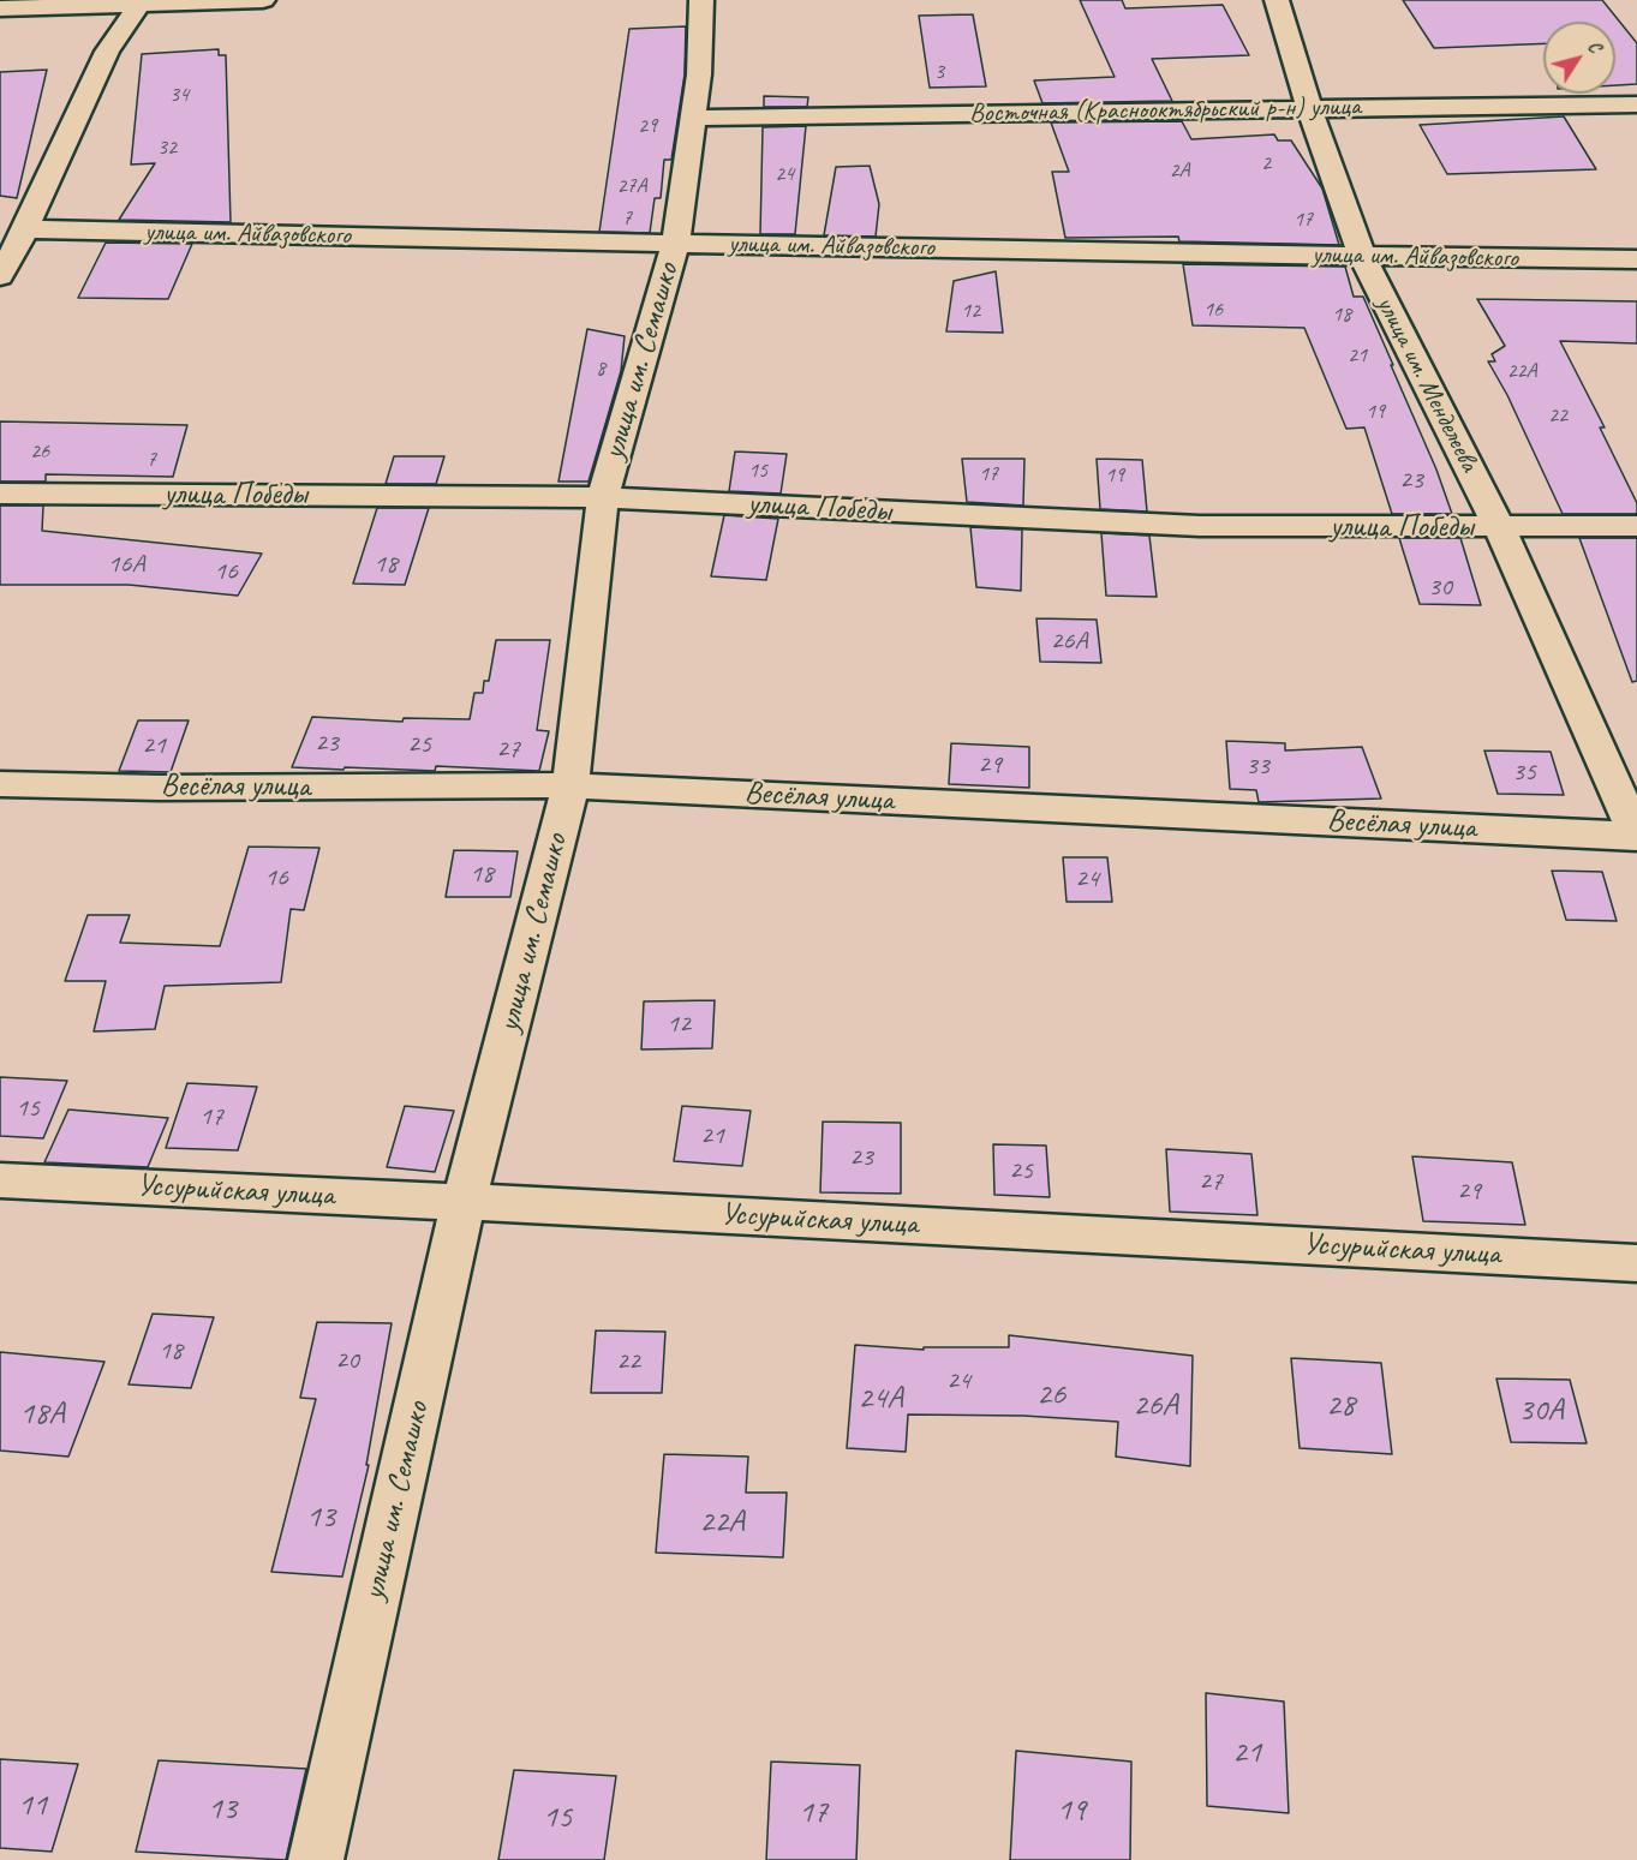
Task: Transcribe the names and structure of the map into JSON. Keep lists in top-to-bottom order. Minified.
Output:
{"streets":{"street":["Восточная (Краснооктябрьский р-н) улица","улица им. Айвазовского","улица им. Семашко","улица им. Менделеева","улица Победы","Весёлая улица","Уссурийская улица"]},"crossings":[["Восточная (Краснооктябрьский р-н) улица","улица им. Семашко"],["Восточная (Краснооктябрьский р-н) улица","улица им. Менделеева"],["улица им. Айвазовского","улица им. Семашко"],["улица им. Айвазовского","улица им. Менделеева"],["улица им. Семашко","улица Победы"],["улица им. Семашко","Весёлая улица"],["улица им. Семашко","Уссурийская улица"],["улица им. Менделеева","улица Победы"],["улица им. Менделеева","Весёлая улица"]],"house_numbers":["3","34","29","32","2","2А","24","27А","7","17","16","12","18","21","8","22А","19","22","26","7","15","17","19","23","16А","18","16","30","26А","23","25","21","27","29","33","35","18","16","24","12","15","17","21","23","25","27","29","18","20","22","24","26","24А","26А","28","30А","18А","13","22А","21","11","13","19","17","15"],"north":"top right"}
